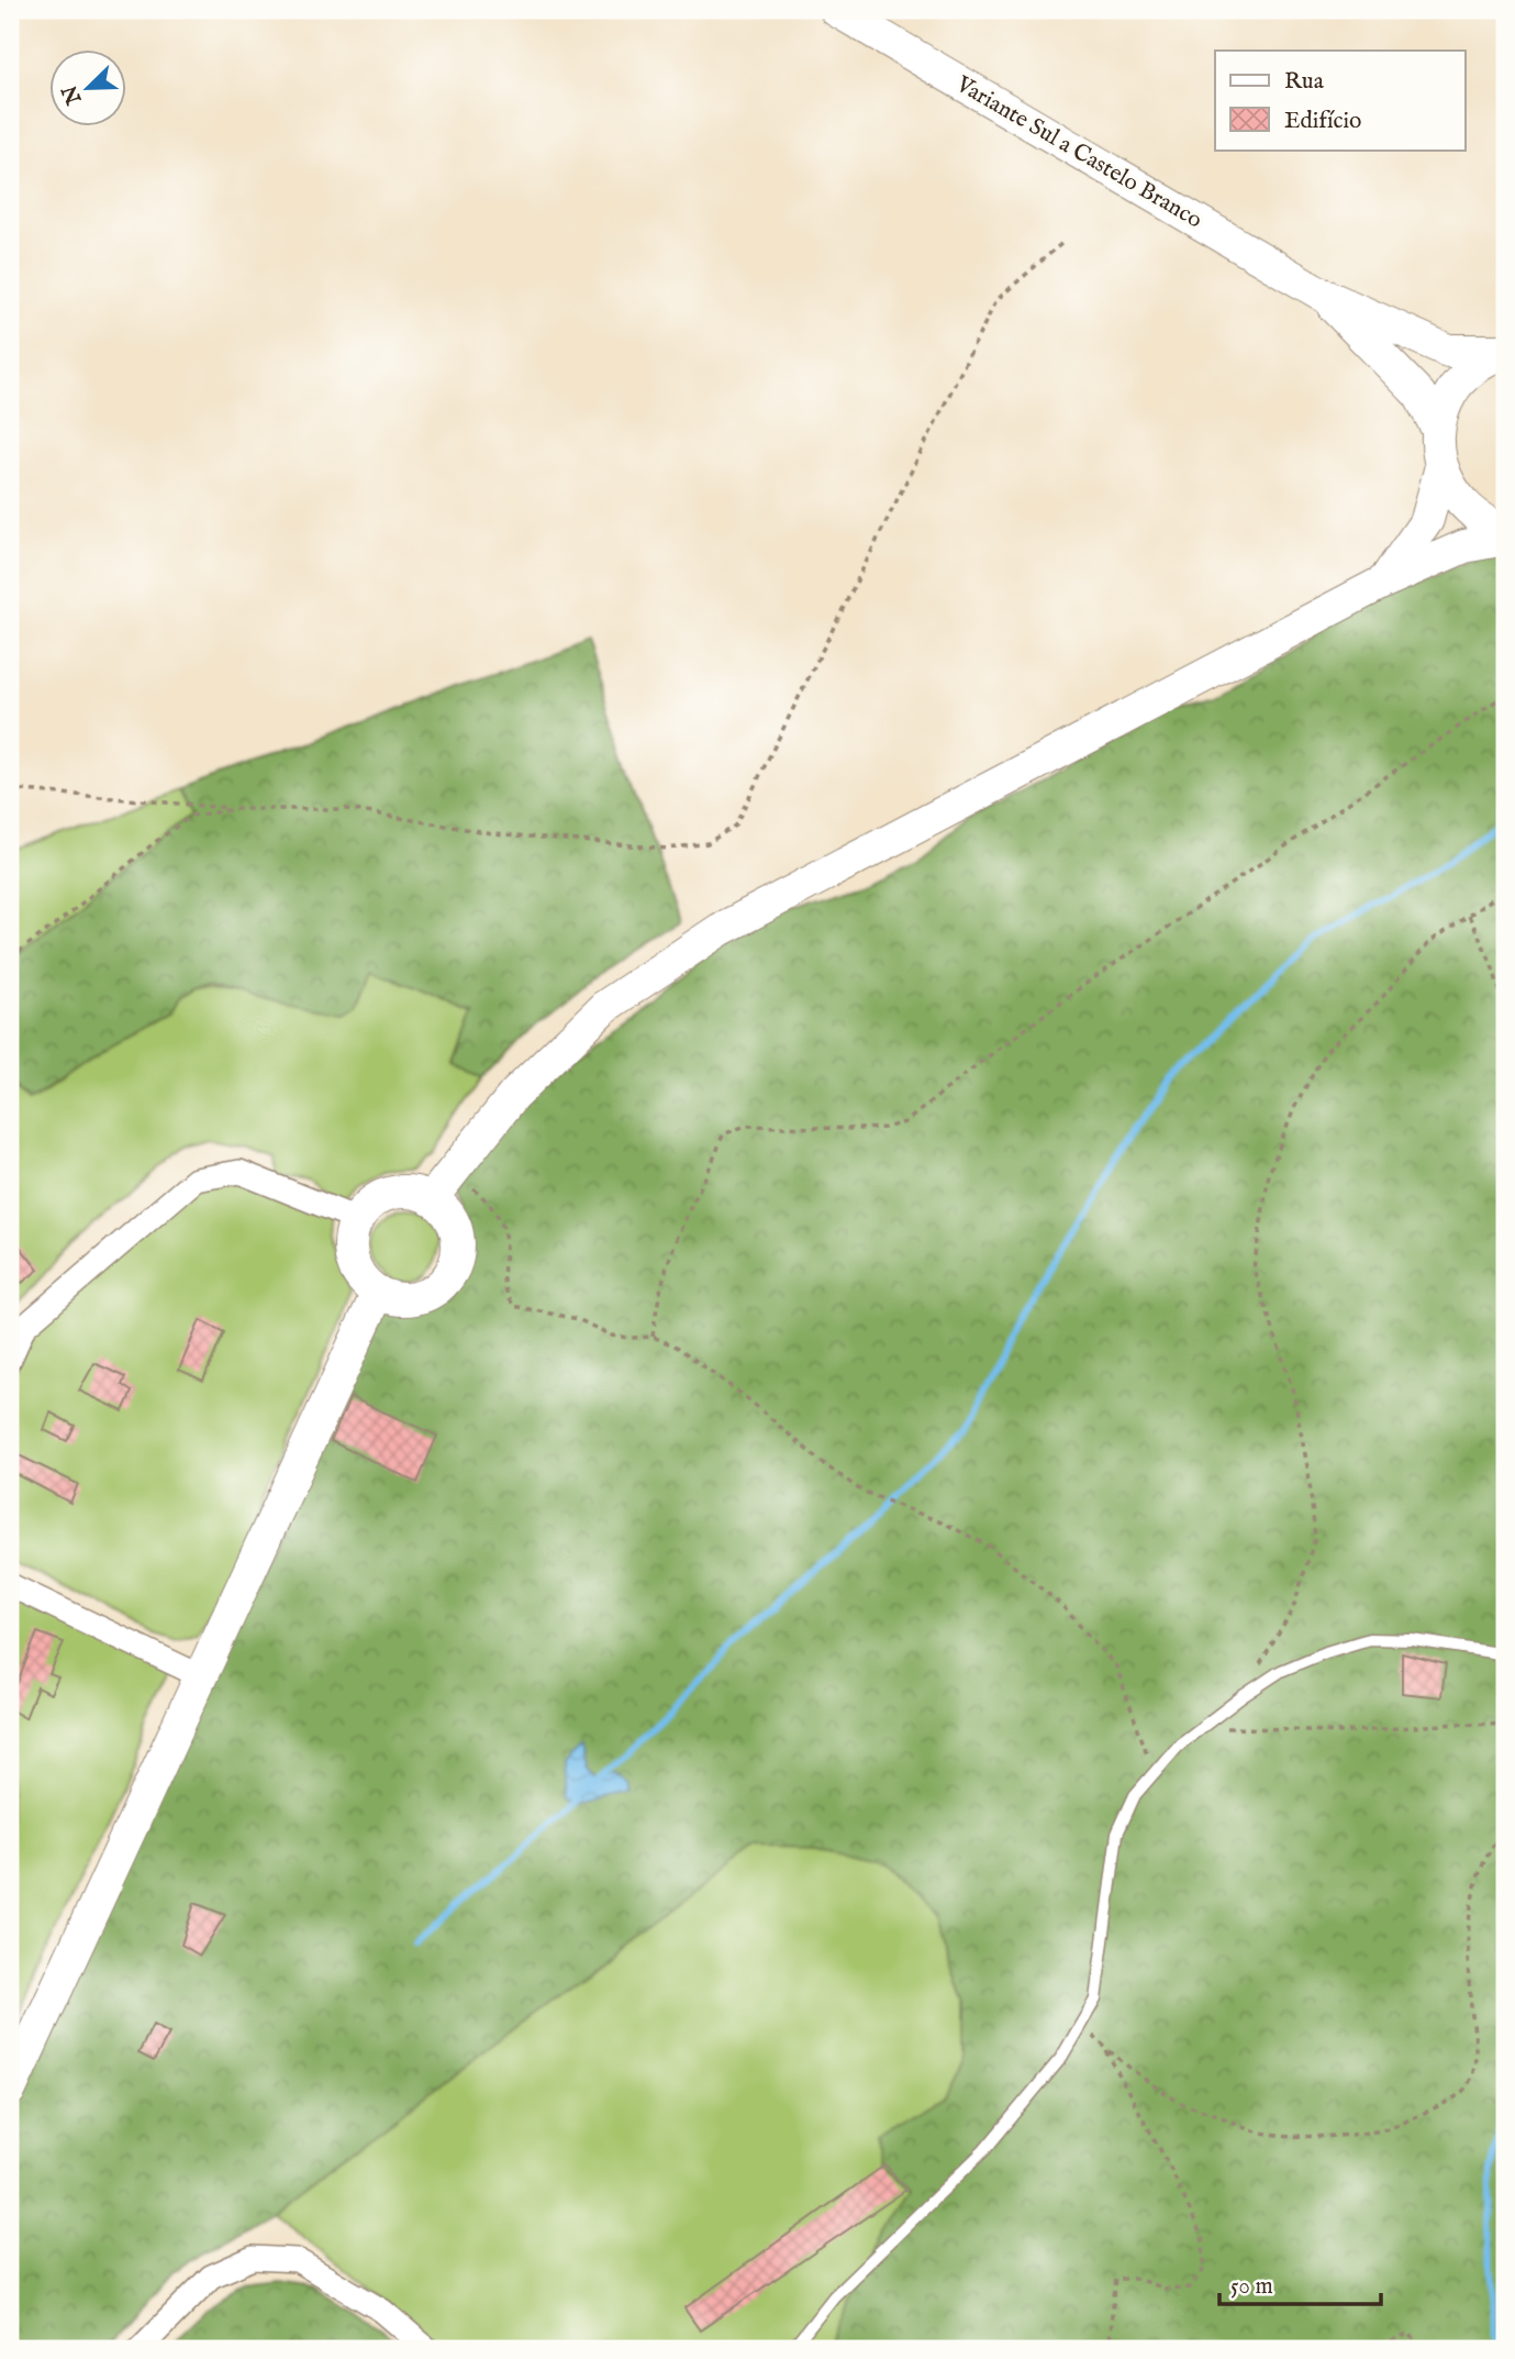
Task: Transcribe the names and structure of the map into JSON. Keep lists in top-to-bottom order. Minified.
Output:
{"streets":{"street":["Variante Sul a Castelo Branco"]},"legend":["Rua","Edifício"],"scale_bar":"50 m","north":"bottom left"}
